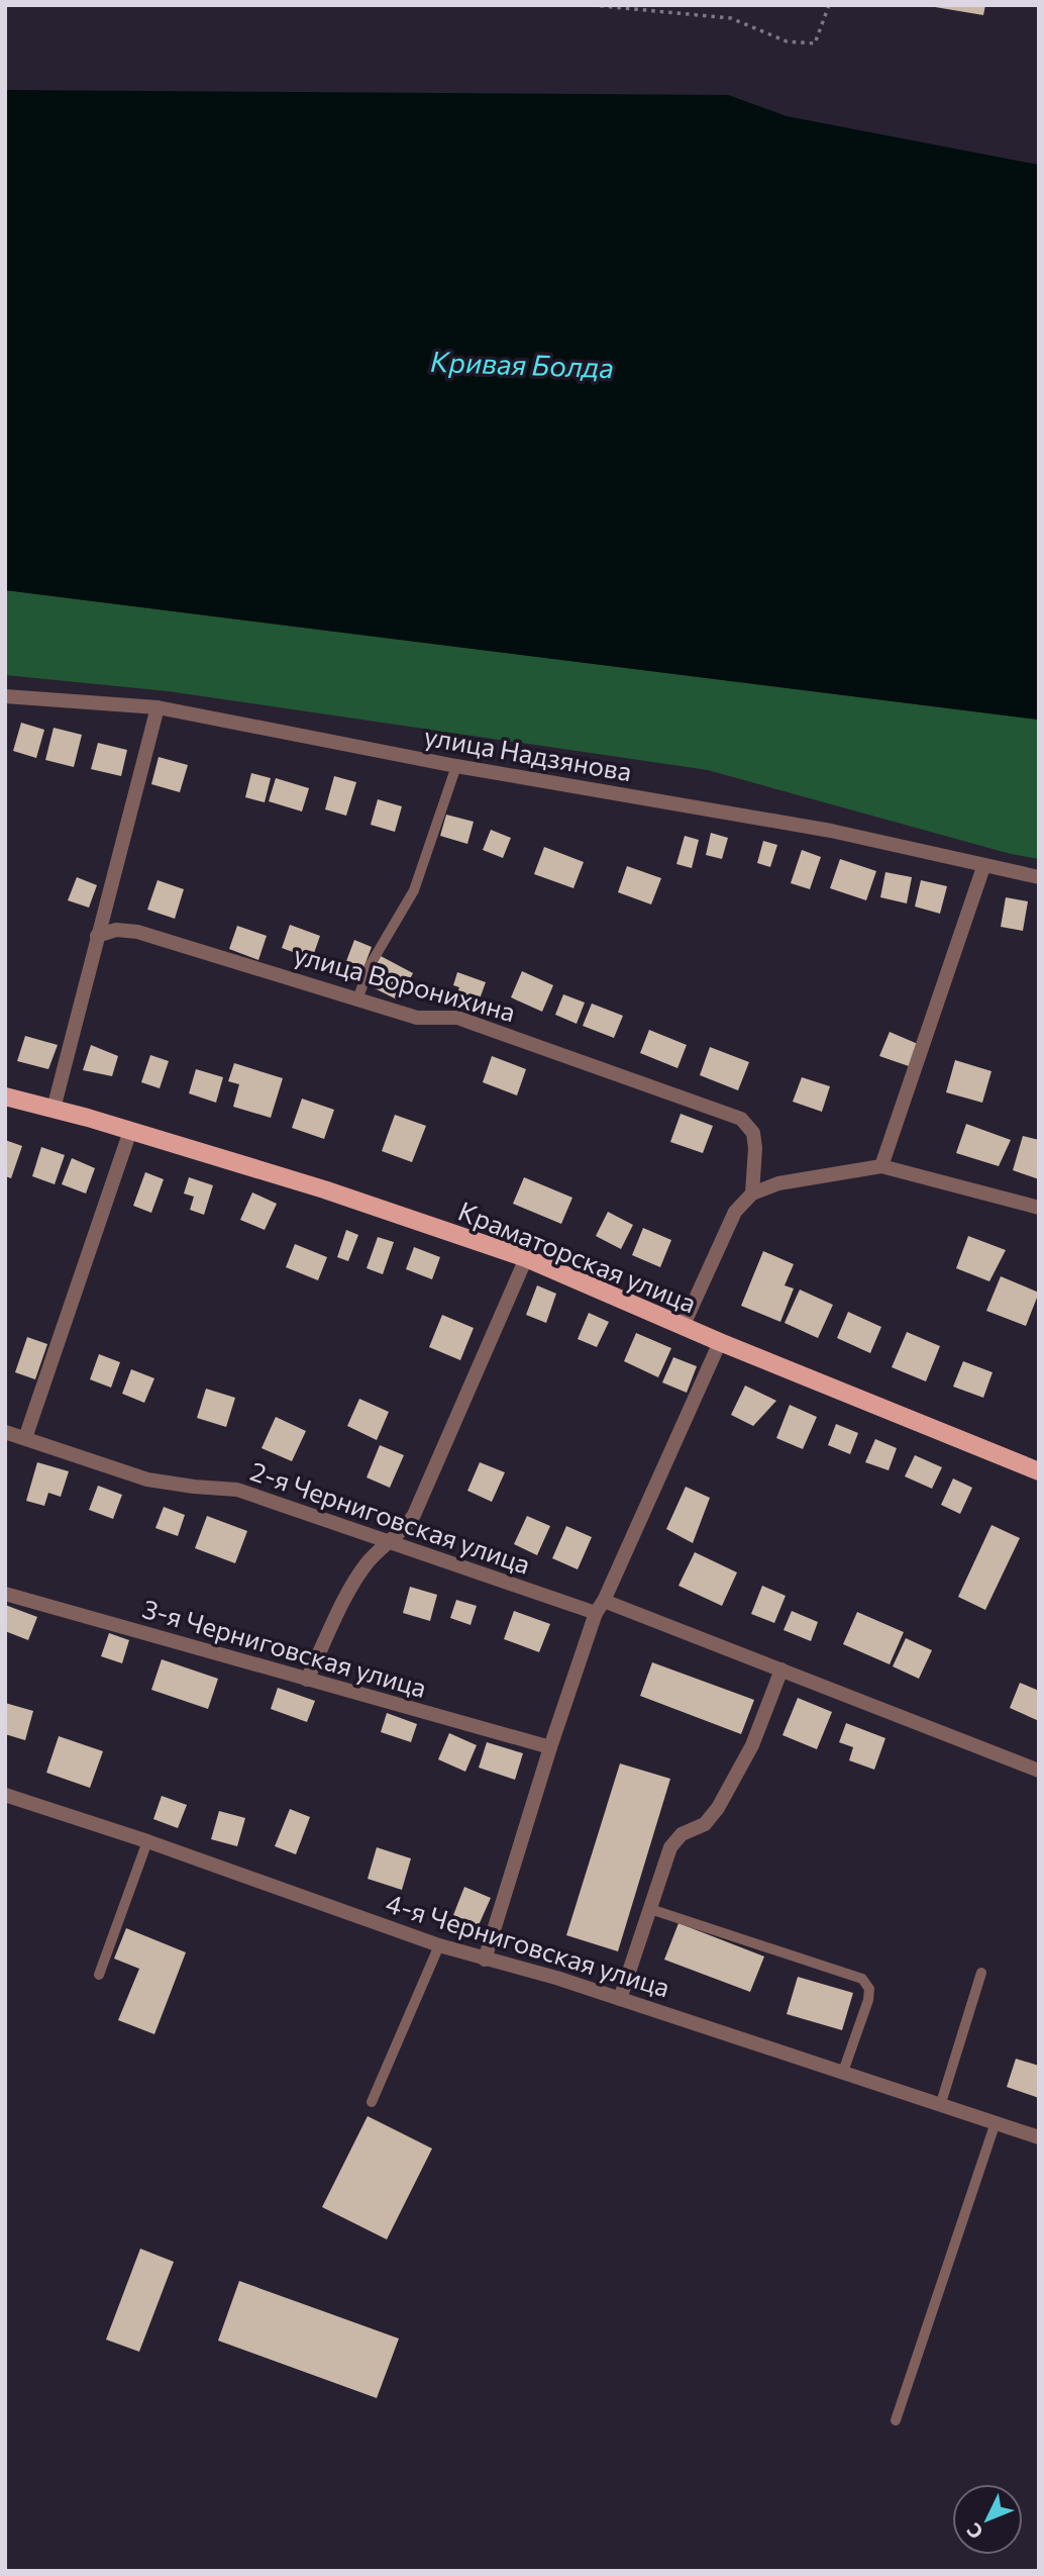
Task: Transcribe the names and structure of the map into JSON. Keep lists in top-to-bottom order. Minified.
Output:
{"streets":{"main road":["Краматорская улица"],"street":["улица Надзянова","улица Воронихина","2-я Черниговская улица","3-я Черниговская улица","4-я Черниговская улица"]},"water":["Кривая Болда"],"north":"bottom left"}
